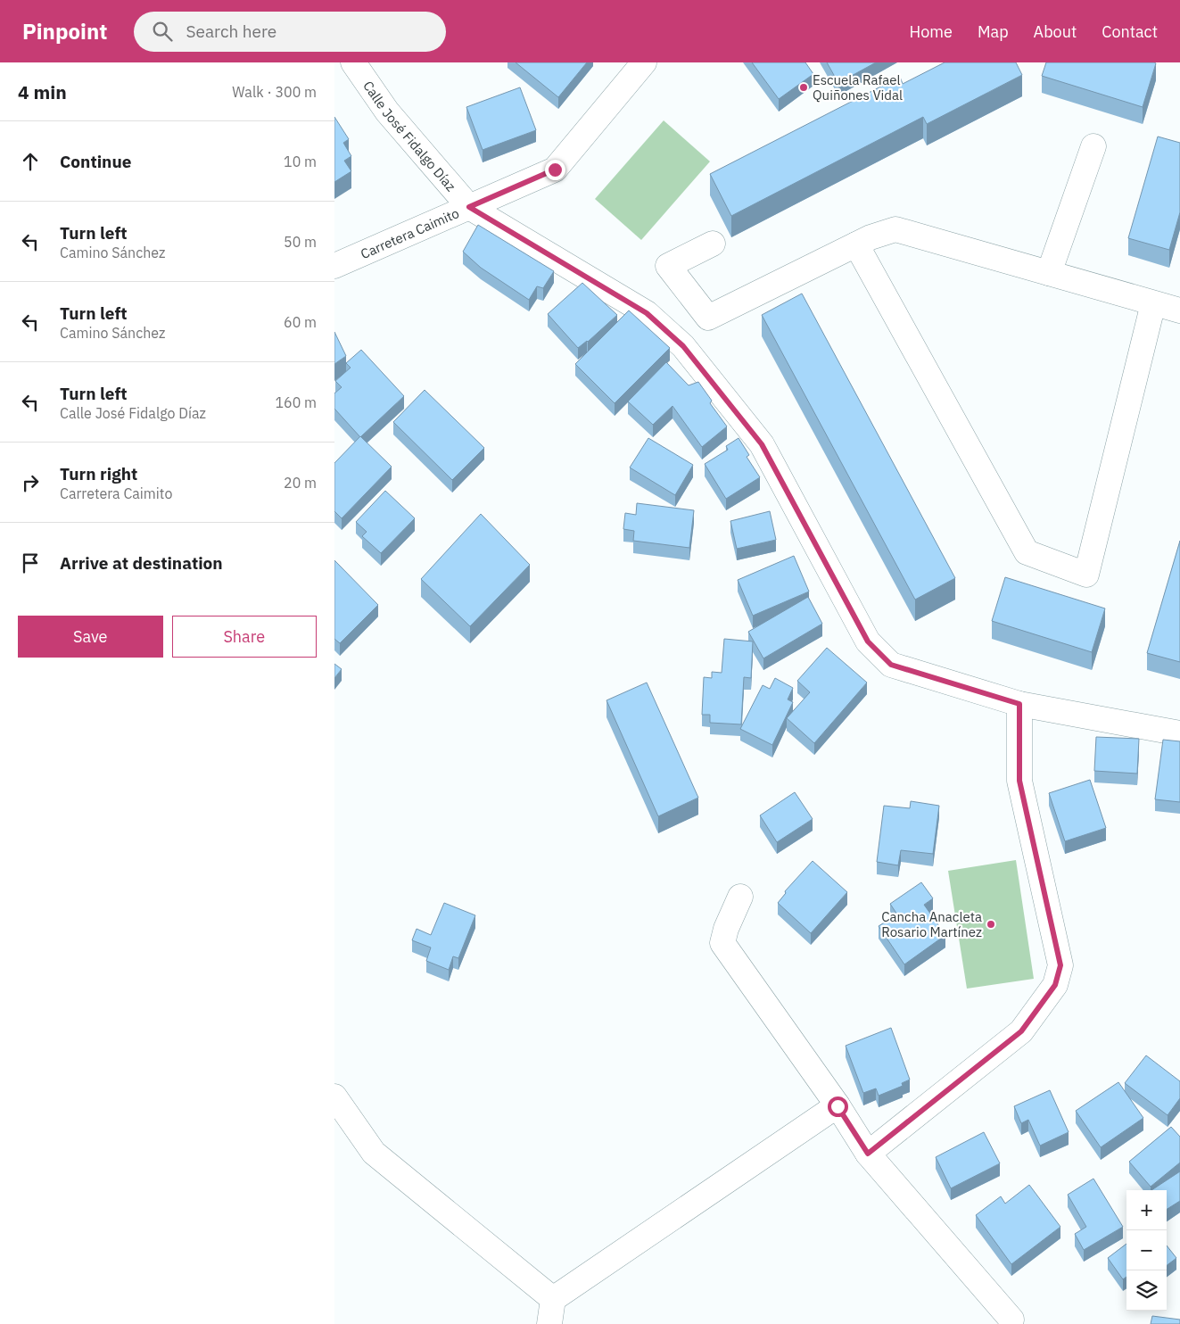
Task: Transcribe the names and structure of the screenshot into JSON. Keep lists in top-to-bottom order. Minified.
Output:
{"streets":{"street":["Calle José Fidalgo Díaz","Carretera Caimito"]},"crossings":[["Calle José Fidalgo Díaz","Carretera Caimito"]],"places":["Escuela Rafael Quiñones Vidal","Cancha Anacleta Rosario Martínez"],"page":{"header":"Pinpoint","search":"Search here","nav":["Home","Map","About","Contact"],"heading":["4 min","Walk · 300 m"],"list":[["Continue","10 m"],["Turn left","Camino Sánchez","50 m"],["Turn left","Camino Sánchez","60 m"],["Turn left","Calle José Fidalgo Díaz","160 m"],["Turn right","Carretera Caimito","20 m"],"Arrive at destination"],"buttons":["Save","Share"],"map_buttons":["+","−"]}}
